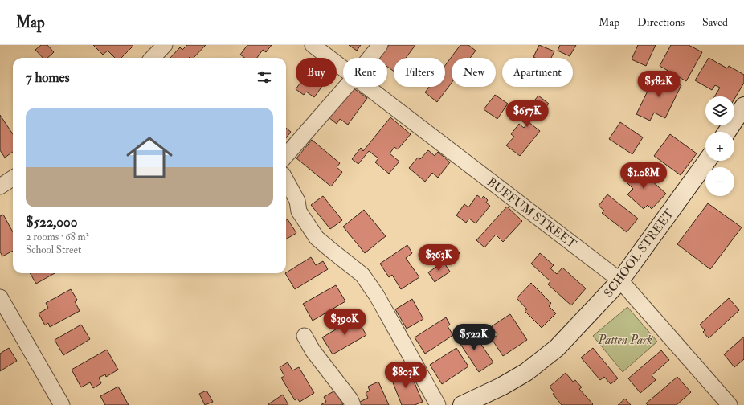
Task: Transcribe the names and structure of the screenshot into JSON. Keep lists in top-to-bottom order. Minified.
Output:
{"streets":{"street":["BUFFUM STREET","SCHOOL STREET"]},"crossings":[["BUFFUM STREET","SCHOOL STREET"]],"parks":["Patten Park"],"page":{"header":"Map","nav":["Map","Directions","Saved"],"chip":["Buy","Rent","Filters","New","Apartment"],"heading":"7 homes","price":["$582K","$657K","$1.08M","$363K","$390K","$522K","$803K"],"map_buttons":["+","−"],"list":[{"name":"$522,000","note":"2 rooms · 68 m² · School Street"}]}}
